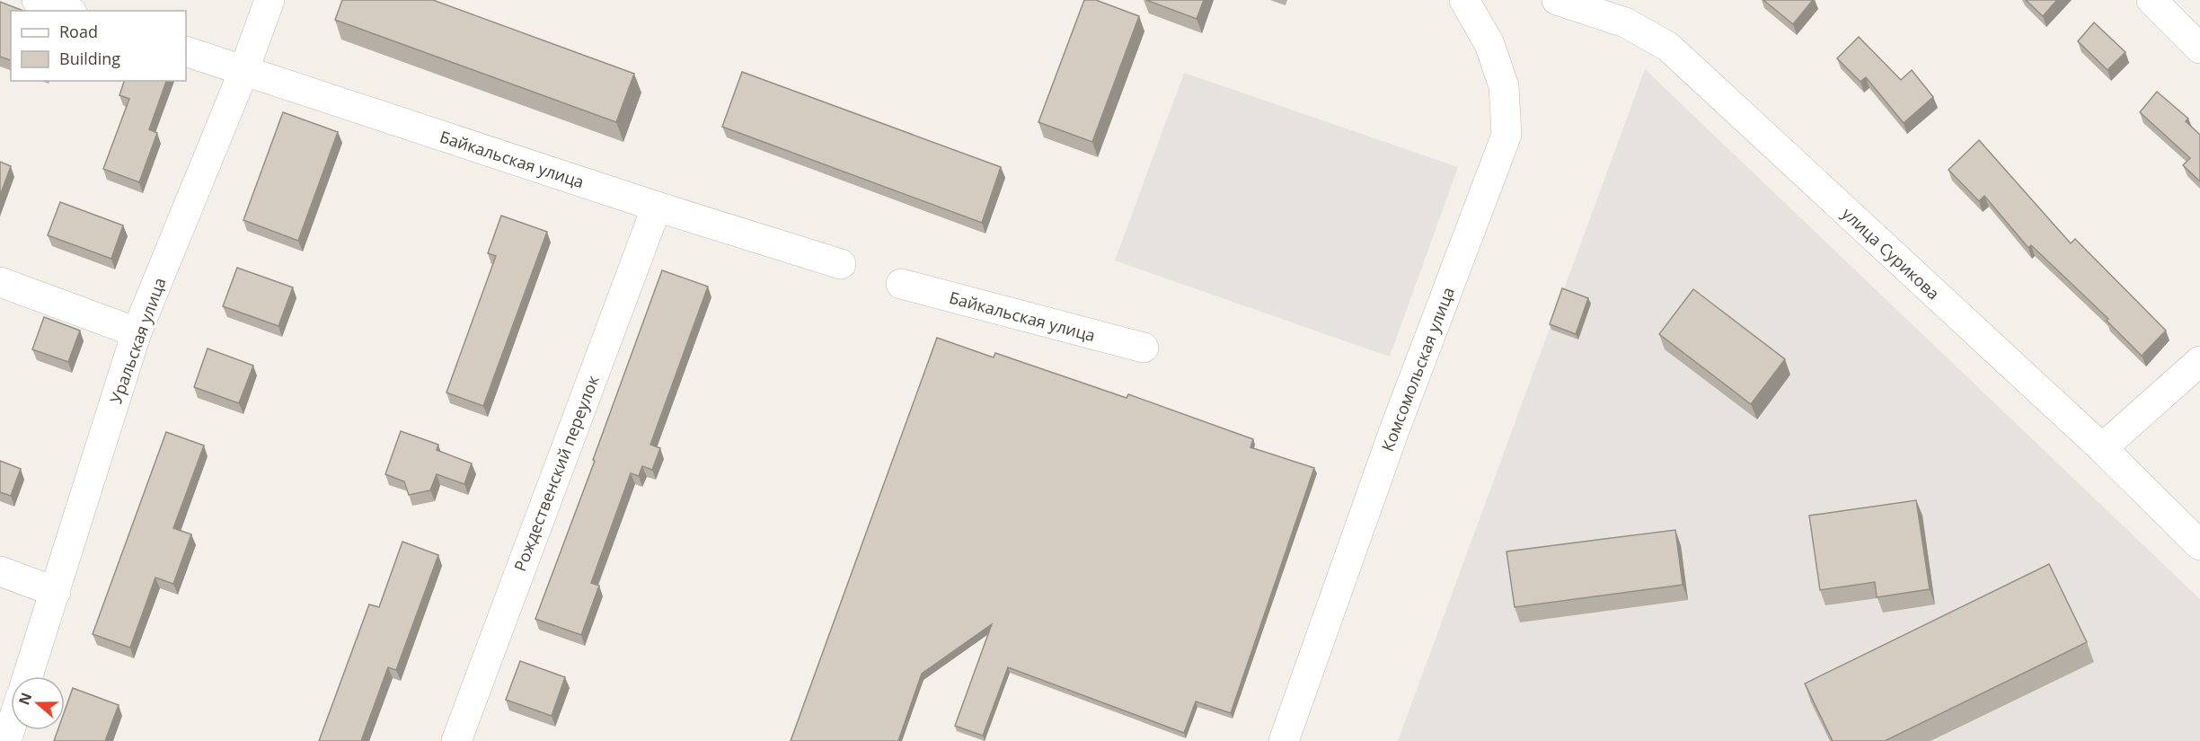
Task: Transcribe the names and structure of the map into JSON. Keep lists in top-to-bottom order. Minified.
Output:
{"streets":{"street":["Байкальская улица","улица Сурикова","Уральская улица","Комсомольская улица","Рождественский переулок"]},"crossings":[["Байкальская улица","Уральская улица"],["Байкальская улица","Рождественский переулок"]],"legend":["Road","Building"],"north":"left"}
